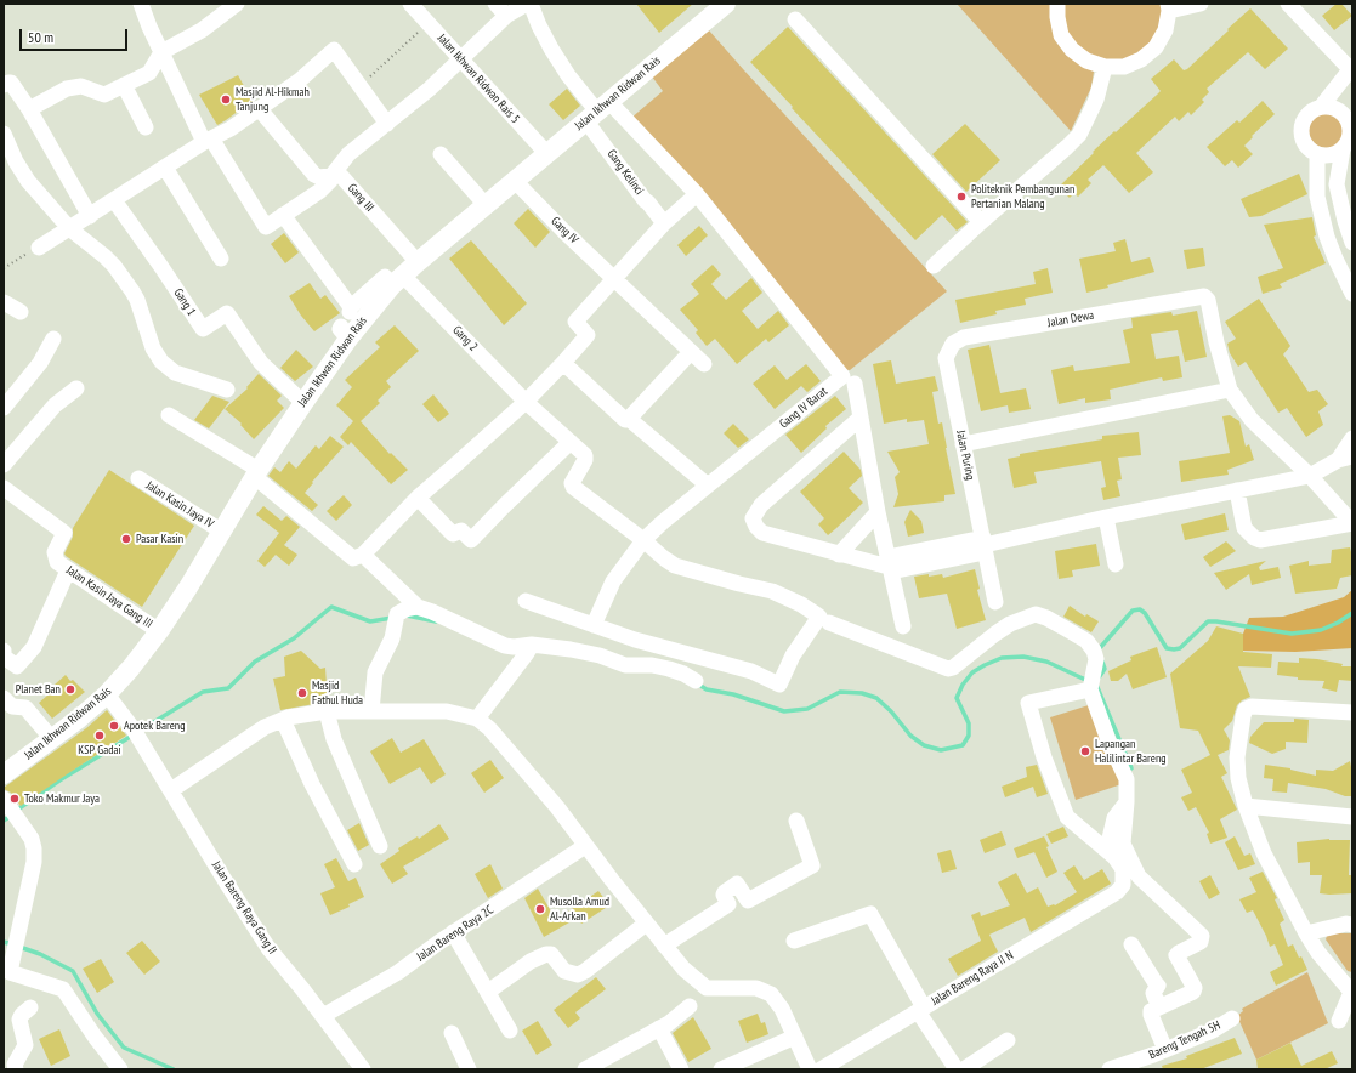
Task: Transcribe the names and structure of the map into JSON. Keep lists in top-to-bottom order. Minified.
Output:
{"streets":{"main road":["Jalan Ikhwan Ridwan Rais"],"street":["Jalan Ikhwan Ridwan Rais 5","Gang Kelinci","Gang III","Gang IV","Gang 1","Jalan Dewa","Gang 2","Gang IV Barat","Jalan Puring","Jalan Kasin Jaya IV","Jalan Kasin Jaya Gang III","Jalan Bareng Raya Gang II","Jalan Bareng Raya 2C","Jalan Bareng Raya II N","Bareng Tengah 5H"]},"crossings":[["Jalan Ikhwan Ridwan Rais 5","Jalan Ikhwan Ridwan Rais"],["Jalan Ikhwan Ridwan Rais","Gang Kelinci"],["Jalan Ikhwan Ridwan Rais","Gang III"],["Jalan Ikhwan Ridwan Rais","Gang IV"],["Jalan Ikhwan Ridwan Rais","Gang 1"],["Jalan Ikhwan Ridwan Rais","Gang 2"],["Jalan Ikhwan Ridwan Rais","Gang IV Barat"],["Jalan Ikhwan Ridwan Rais","Jalan Kasin Jaya IV"],["Jalan Ikhwan Ridwan Rais","Jalan Kasin Jaya Gang III"],["Jalan Ikhwan Ridwan Rais","Jalan Bareng Raya Gang II"],["Gang Kelinci","Gang IV Barat"],["Gang III","Gang 2"],["Jalan Dewa","Jalan Puring"],["Jalan Bareng Raya Gang II","Jalan Bareng Raya 2C"]],"places":["Masjid Al-Hikmah Tanjung","Politeknik Pembangunan Pertanian Malang","Pasar Kasin","Planet Ban","Masjid Fathul Huda","Apotek Bareng","KSP Gadai","Lapangan Halilintar Bareng","Toko Makmur Jaya","Musolla Amud Al-Arkan"],"scale_bar":"50 m"}
